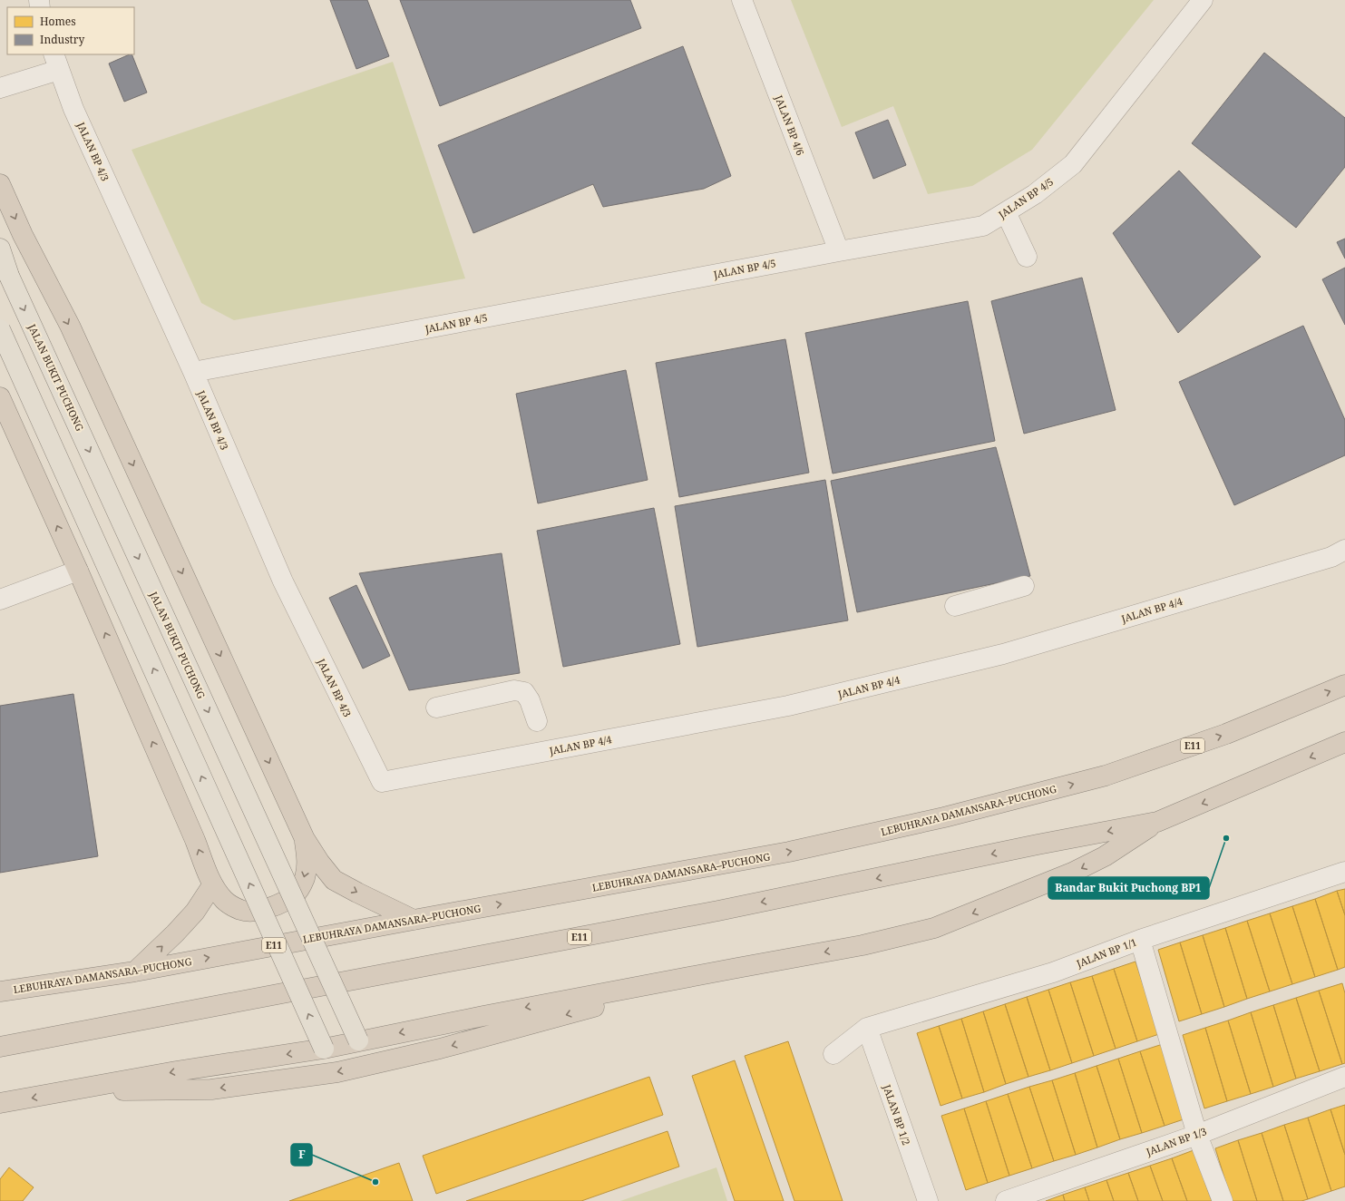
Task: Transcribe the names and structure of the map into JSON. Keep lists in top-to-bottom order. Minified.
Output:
{"streets":{"highway":["E11","LEBUHRAYA DAMANSARA–PUCHONG"],"main road":["JALAN BUKIT PUCHONG"],"street":["JALAN BP 4/6","JALAN BP 4/3","JALAN BP 4/5","JALAN BP 4/4","JALAN BP 1/1","JALAN BP 1/2","JALAN BP 1/3"]},"crossings":[["JALAN BP 4/6","JALAN BP 4/5"],["JALAN BP 4/3","JALAN BP 4/5"],["JALAN BP 4/3","JALAN BP 4/4"],["JALAN BP 1/1","JALAN BP 1/2"]],"places":["Bandar Bukit Puchong BP1","F"],"legend":["Homes","Industry"]}
